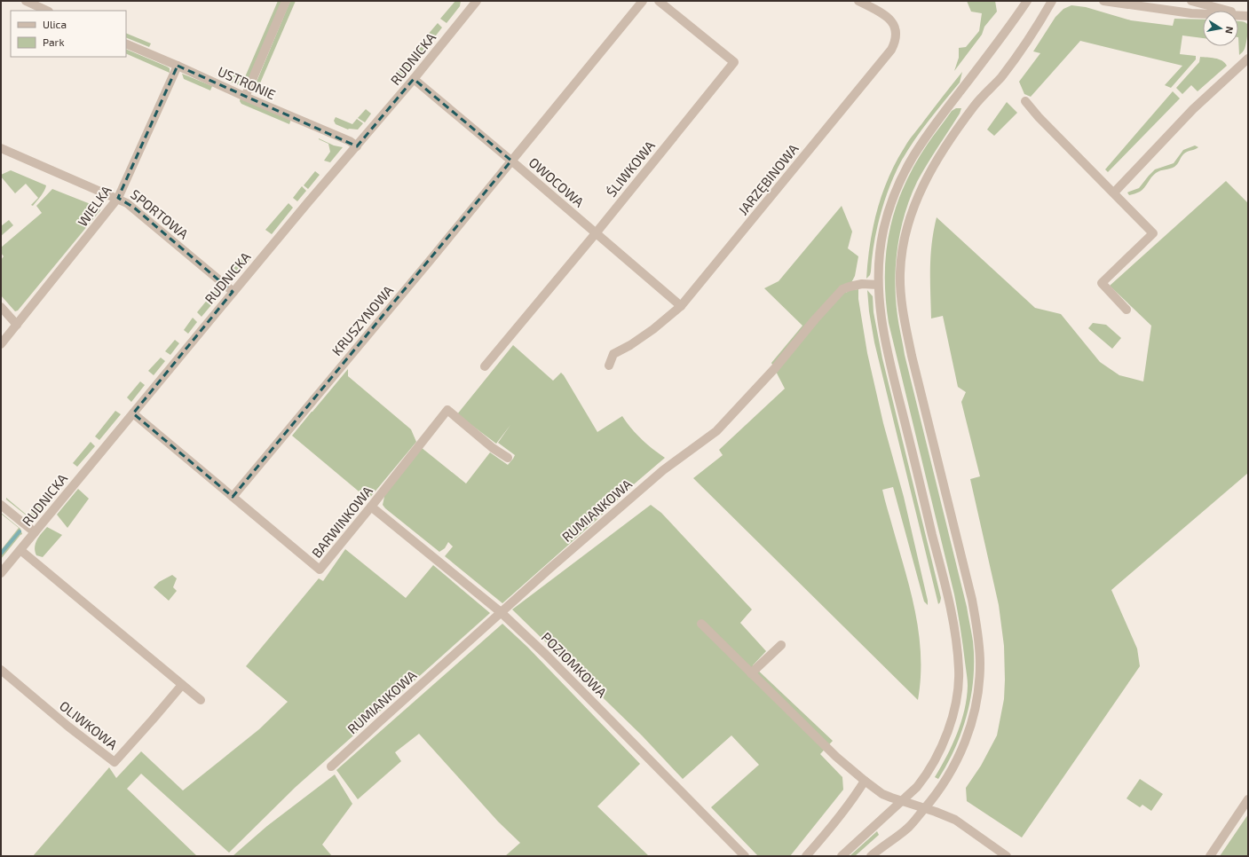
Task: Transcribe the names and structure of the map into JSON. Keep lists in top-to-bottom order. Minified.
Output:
{"streets":{"street":["RUDNICKA","USTRONIE","ŚLIWKOWA","JARZĘBINOWA","OWOCOWA","WIELKA","SPORTOWA","KRUSZYNOWA","RUMIANKOWA","BARWINKOWA","POZIOMKOWA","OLIWKOWA"]},"crossings":[["RUDNICKA","USTRONIE"],["RUDNICKA","OWOCOWA"],["RUDNICKA","SPORTOWA"],["RUDNICKA","BARWINKOWA"],["USTRONIE","WIELKA"],["ŚLIWKOWA","OWOCOWA"],["JARZĘBINOWA","OWOCOWA"],["OWOCOWA","KRUSZYNOWA"],["WIELKA","SPORTOWA"],["KRUSZYNOWA","BARWINKOWA"],["RUMIANKOWA","POZIOMKOWA"],["BARWINKOWA","POZIOMKOWA"]],"legend":["Ulica","Park"],"north":"right"}
